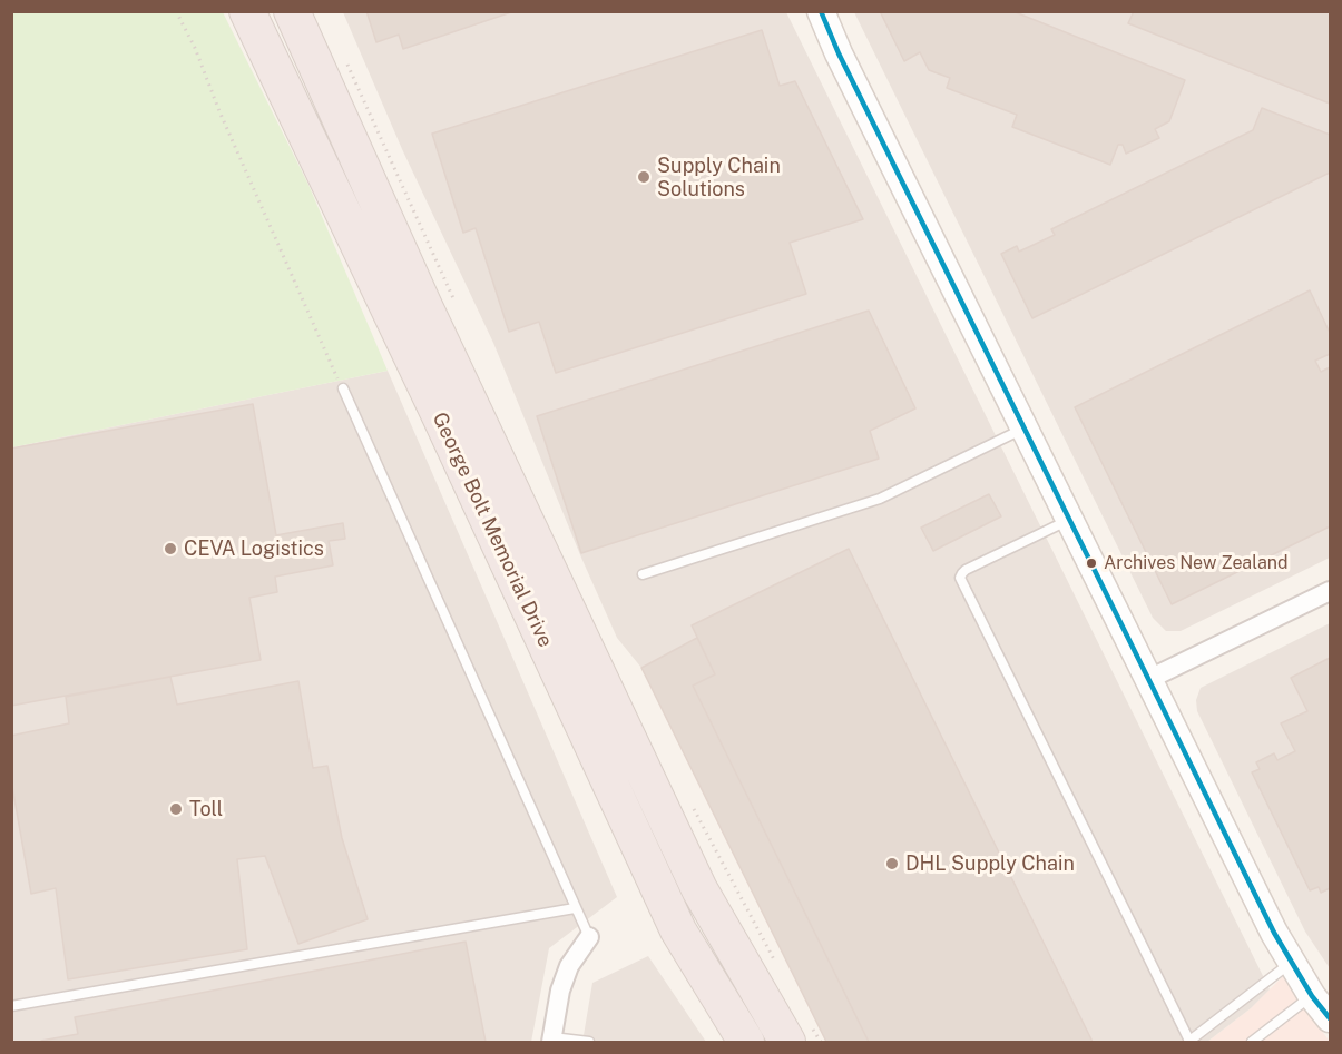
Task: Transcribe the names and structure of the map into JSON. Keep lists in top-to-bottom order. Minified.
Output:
{"streets":{"highway":["George Bolt Memorial Drive"]},"places":["Supply Chain Solutions","CEVA Logistics","Archives New Zealand","Toll","DHL Supply Chain"]}
